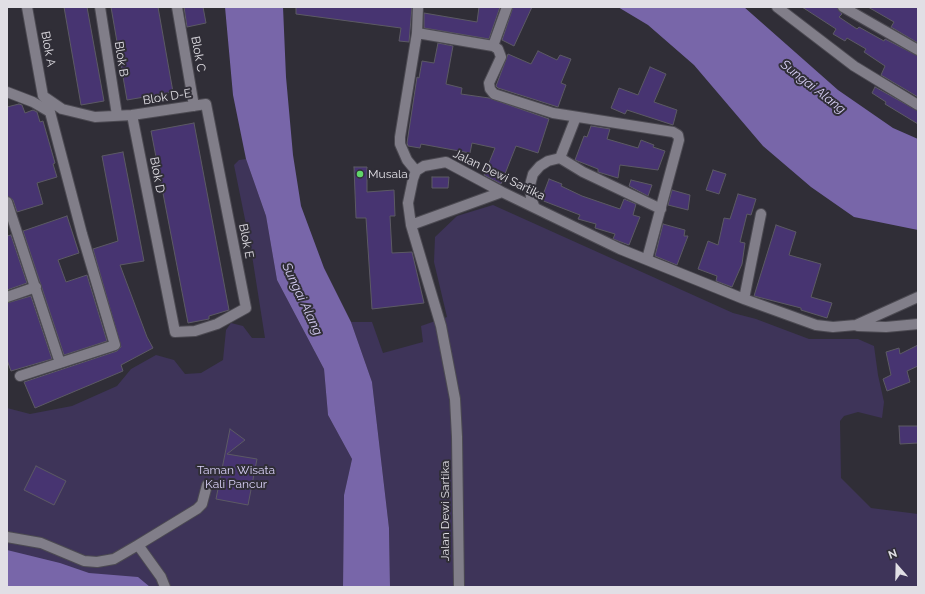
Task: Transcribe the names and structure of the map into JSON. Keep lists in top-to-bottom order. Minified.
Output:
{"streets":{"street":["Blok A","Blok C","Blok B","Blok D-E","Blok D","Jalan Dewi Sartika","Blok E"]},"crossings":[["Blok A","Blok B"],["Blok C","Blok D-E"],["Blok D-E","Blok D"],["Blok D-E","Blok E"],["Blok D","Blok E"]],"water":["Sungai Alang"],"parks":["Taman Wisata Kali Pancur"],"places":["Musala"],"north":"top"}
